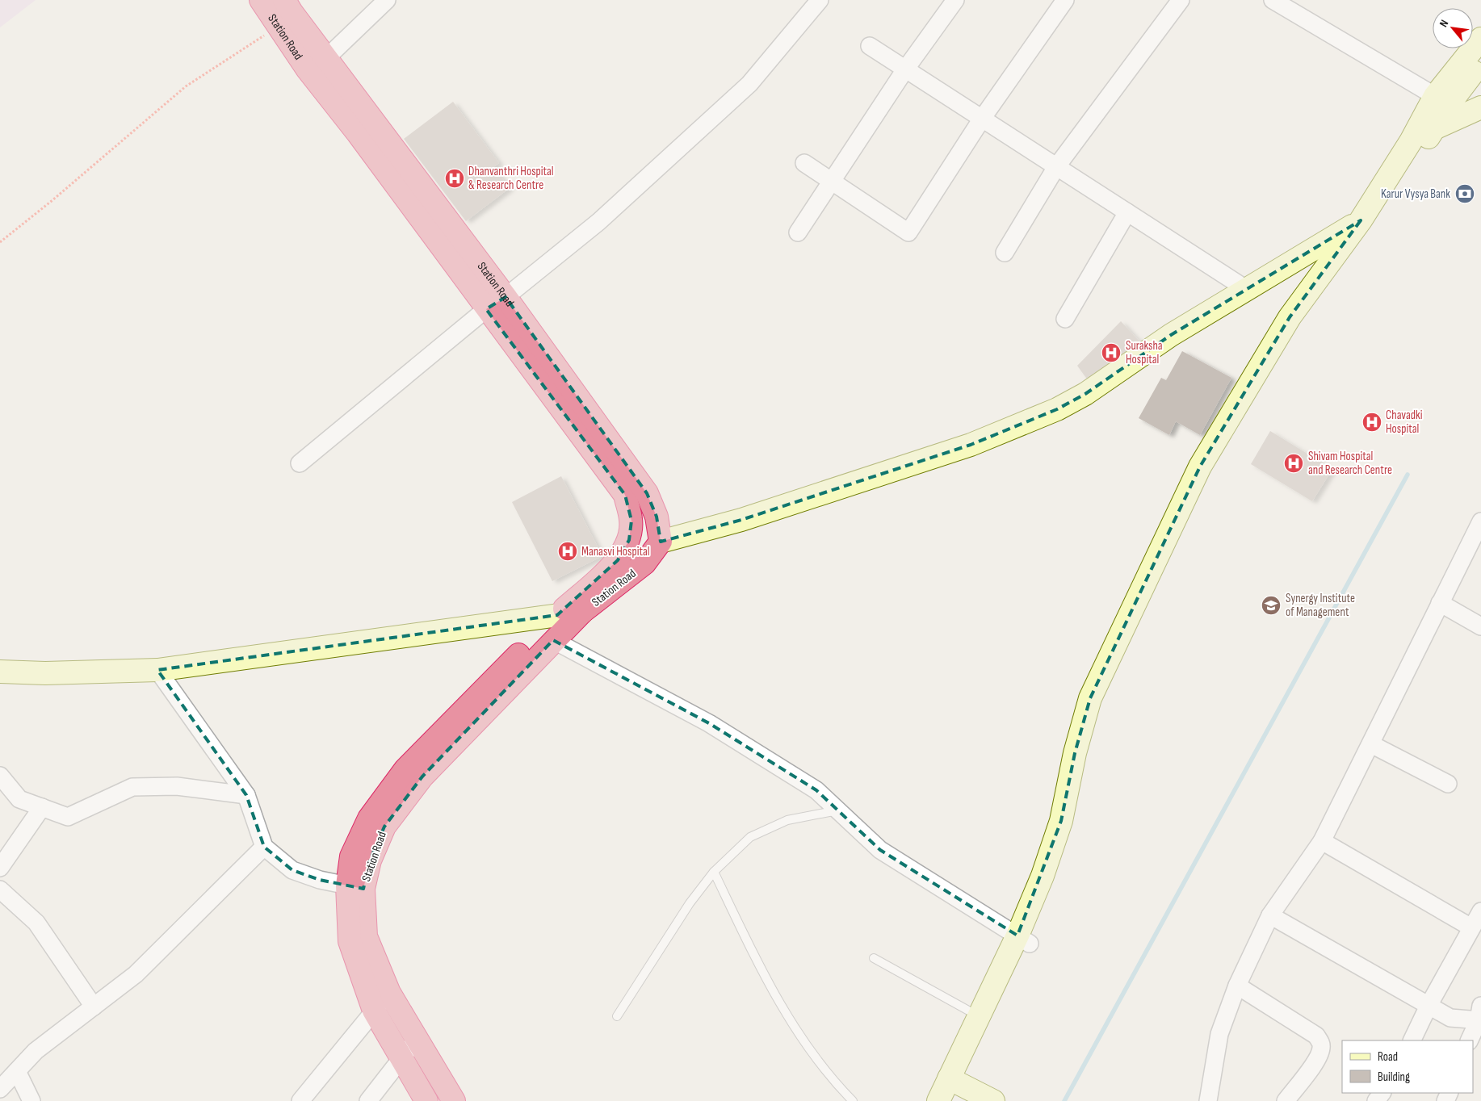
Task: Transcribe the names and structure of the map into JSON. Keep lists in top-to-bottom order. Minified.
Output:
{"streets":{"highway":["Station Road"]},"places":{"hospital":["Dhanvanthri Hospital & Research Centre","Suraksha Hospital","Chavadki Hospital","Shivam Hospital and Research Centre","Manasvi Hospital"],"bank":["Karur Vysya Bank"],"school or university":["Synergy Institute of Management"]},"legend":["Road","Building"],"north":"top left"}
